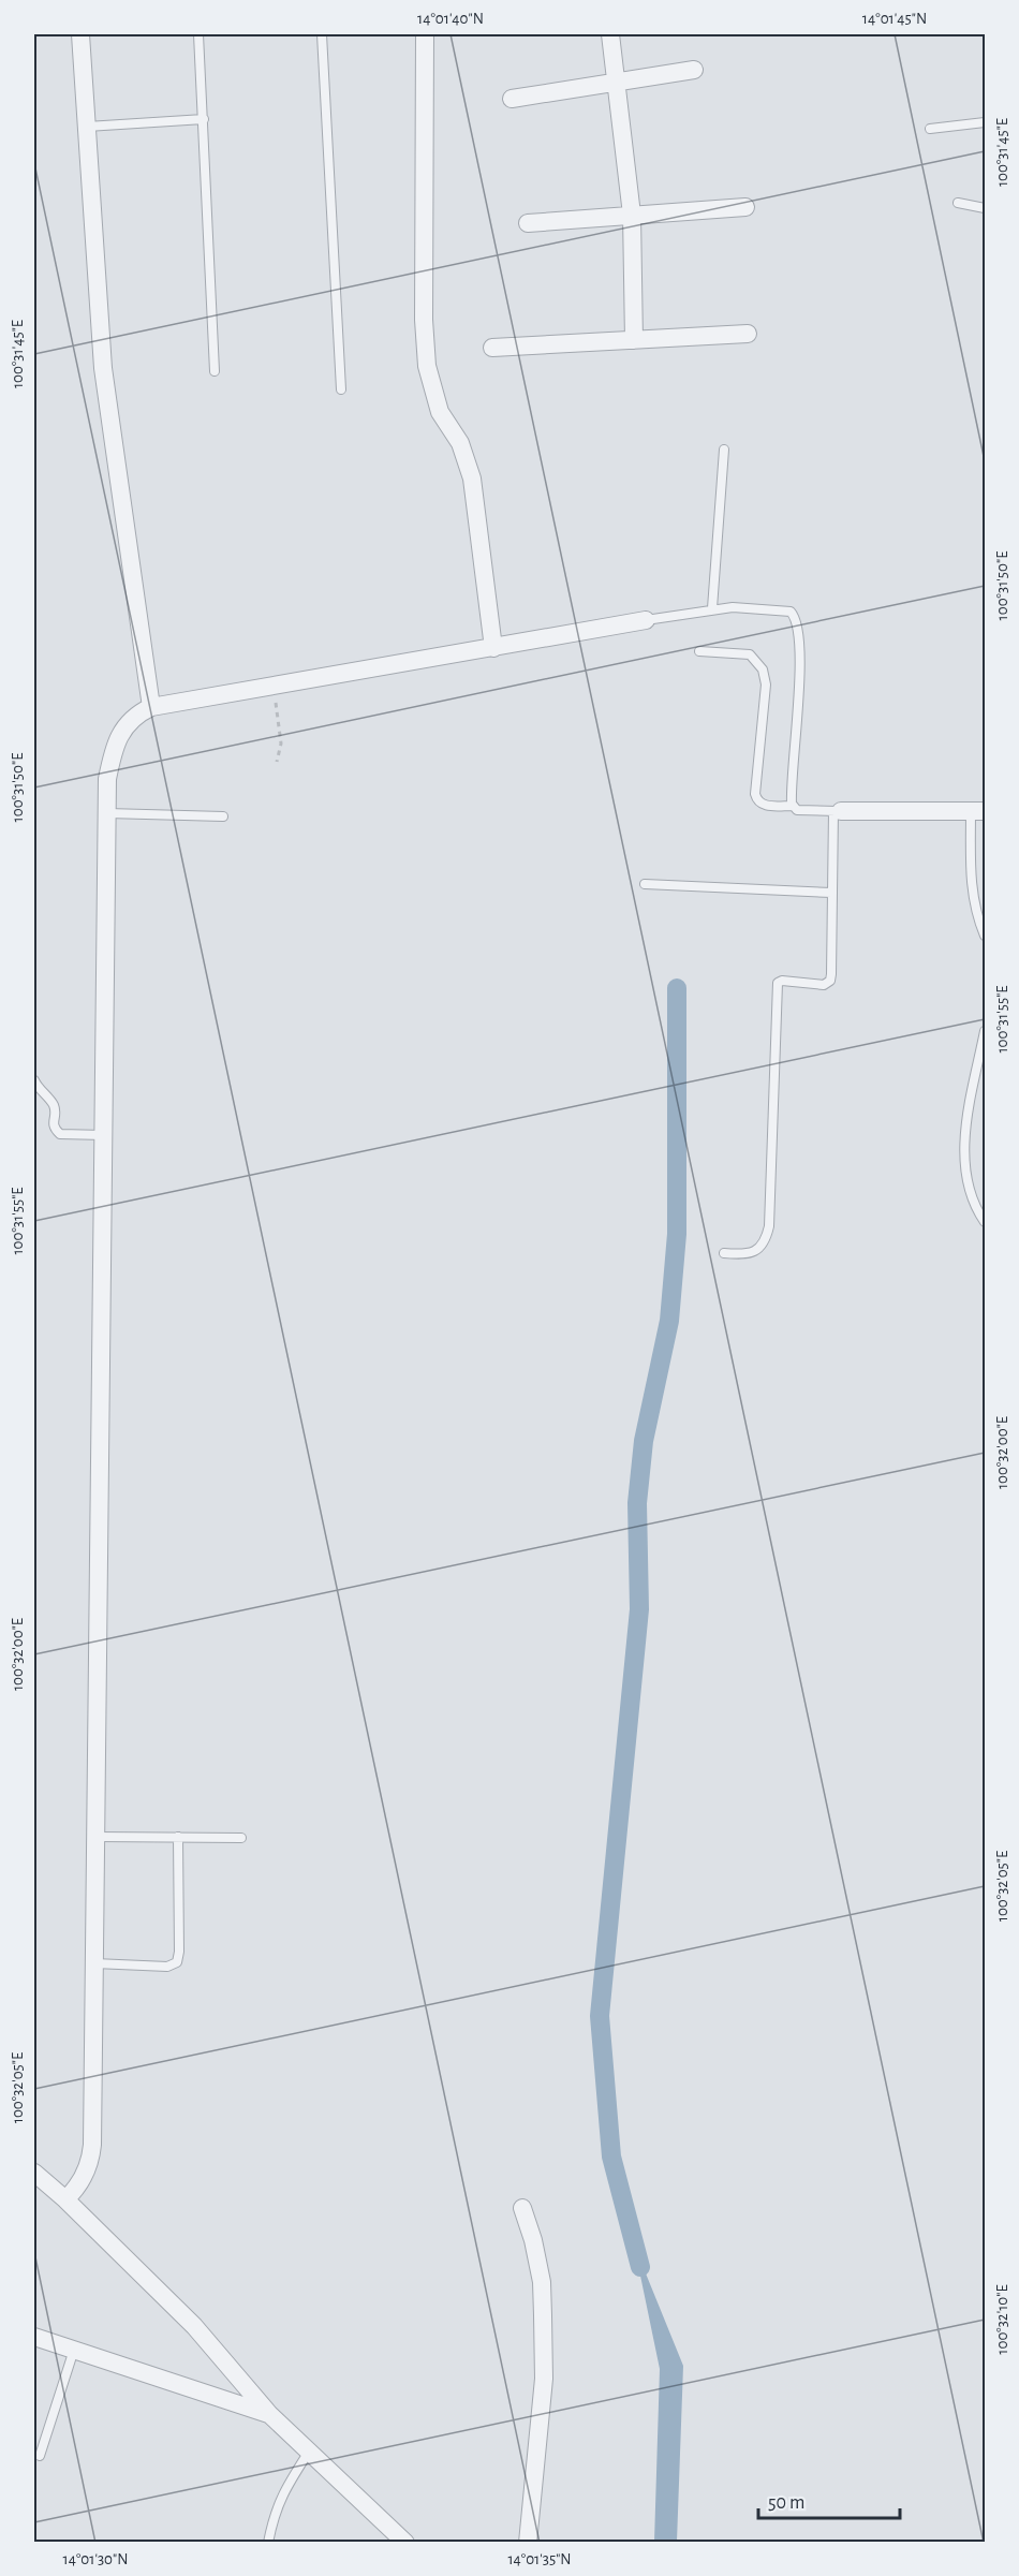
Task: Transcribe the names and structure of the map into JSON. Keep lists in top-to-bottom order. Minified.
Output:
{"scale_bar":"50 m","coordinates":["14°01'40\"N","14°01'45\"N","100°31'45\"E","100°31'50\"E","100°31'55\"E","100°32'00\"E","100°32'05\"E","100°32'10\"E","14°01'30\"N","14°01'35\"N"]}
